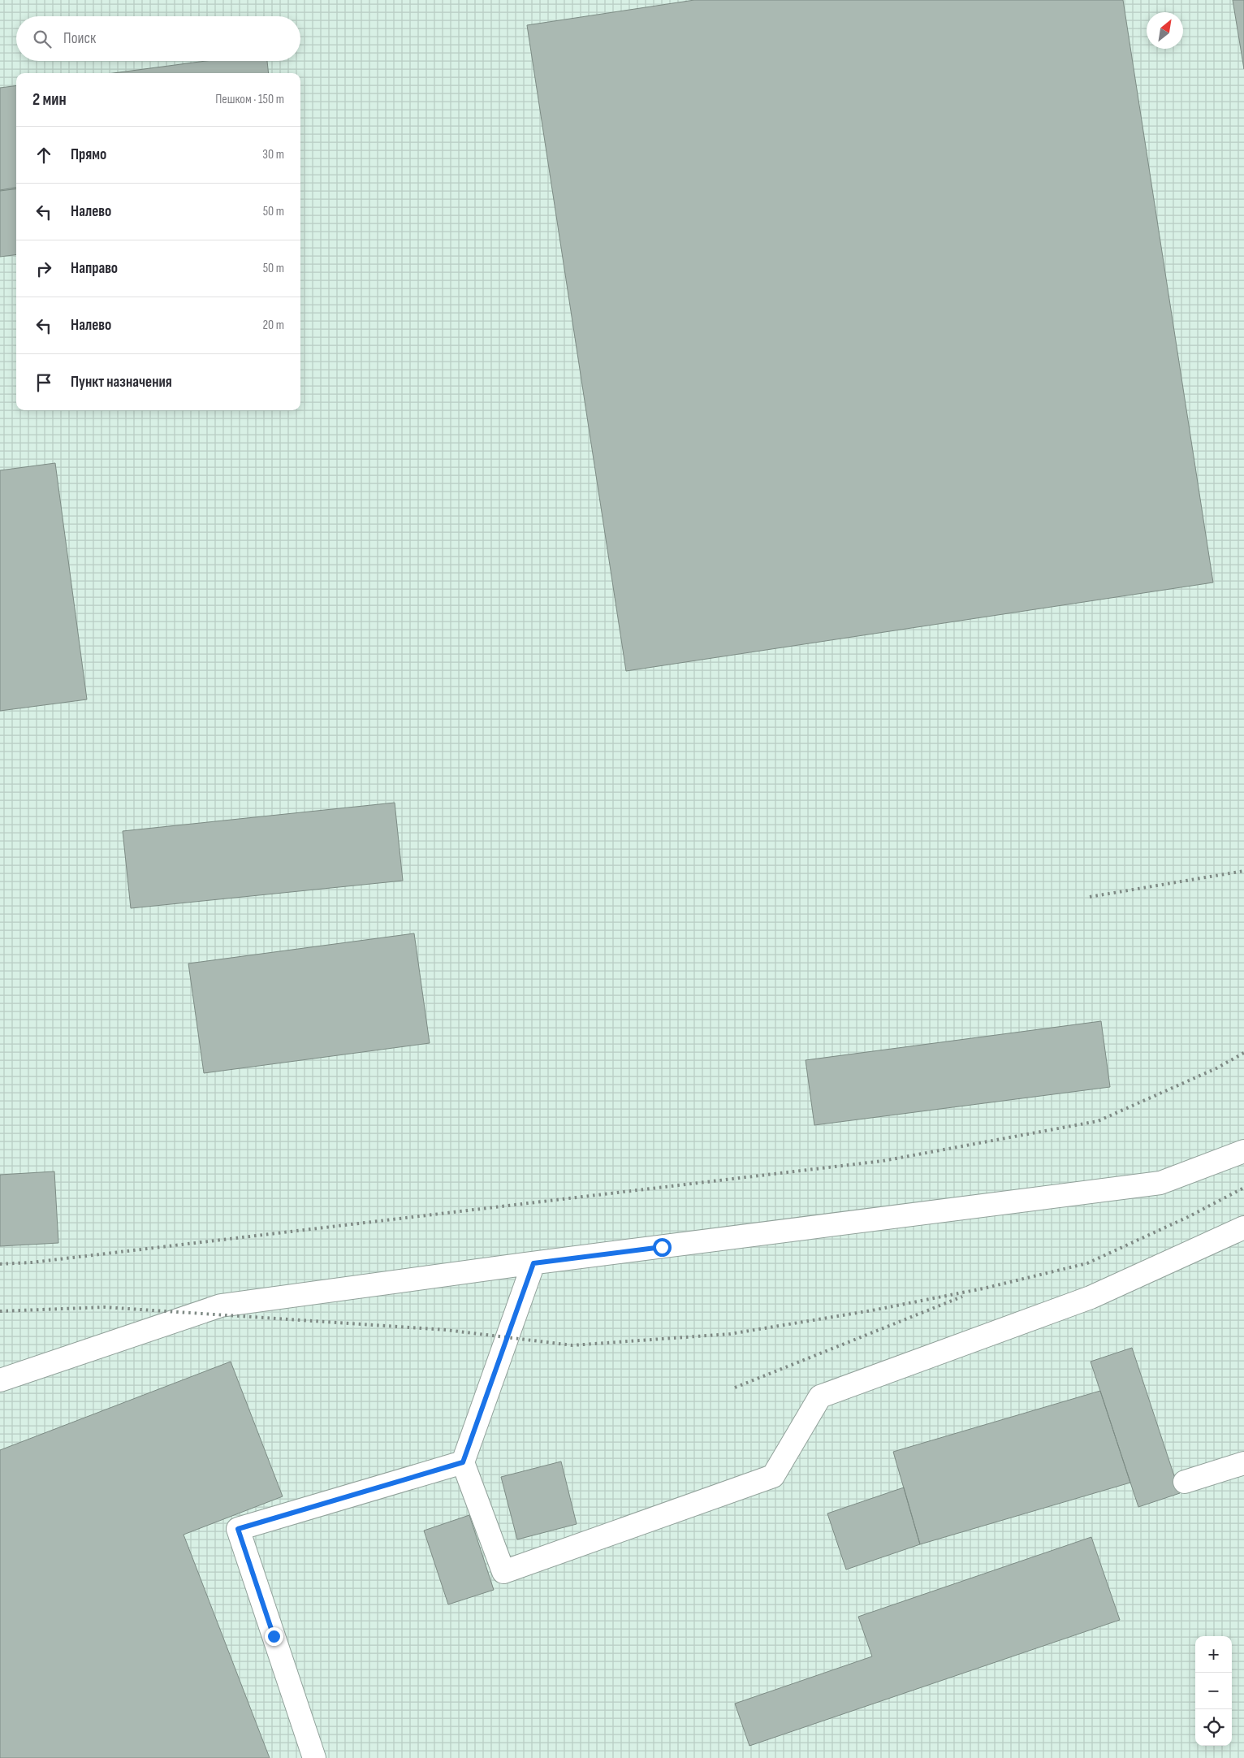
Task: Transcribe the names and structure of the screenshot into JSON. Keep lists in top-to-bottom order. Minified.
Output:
{"north":"top right","page":{"search":"Поиск","heading":["2 мин","Пешком · 150 m"],"list":[["Прямо","30 m"],["Налево","50 m"],["Направо","50 m"],["Налево","20 m"],"Пункт назначения"],"map_buttons":["+","−"]}}
